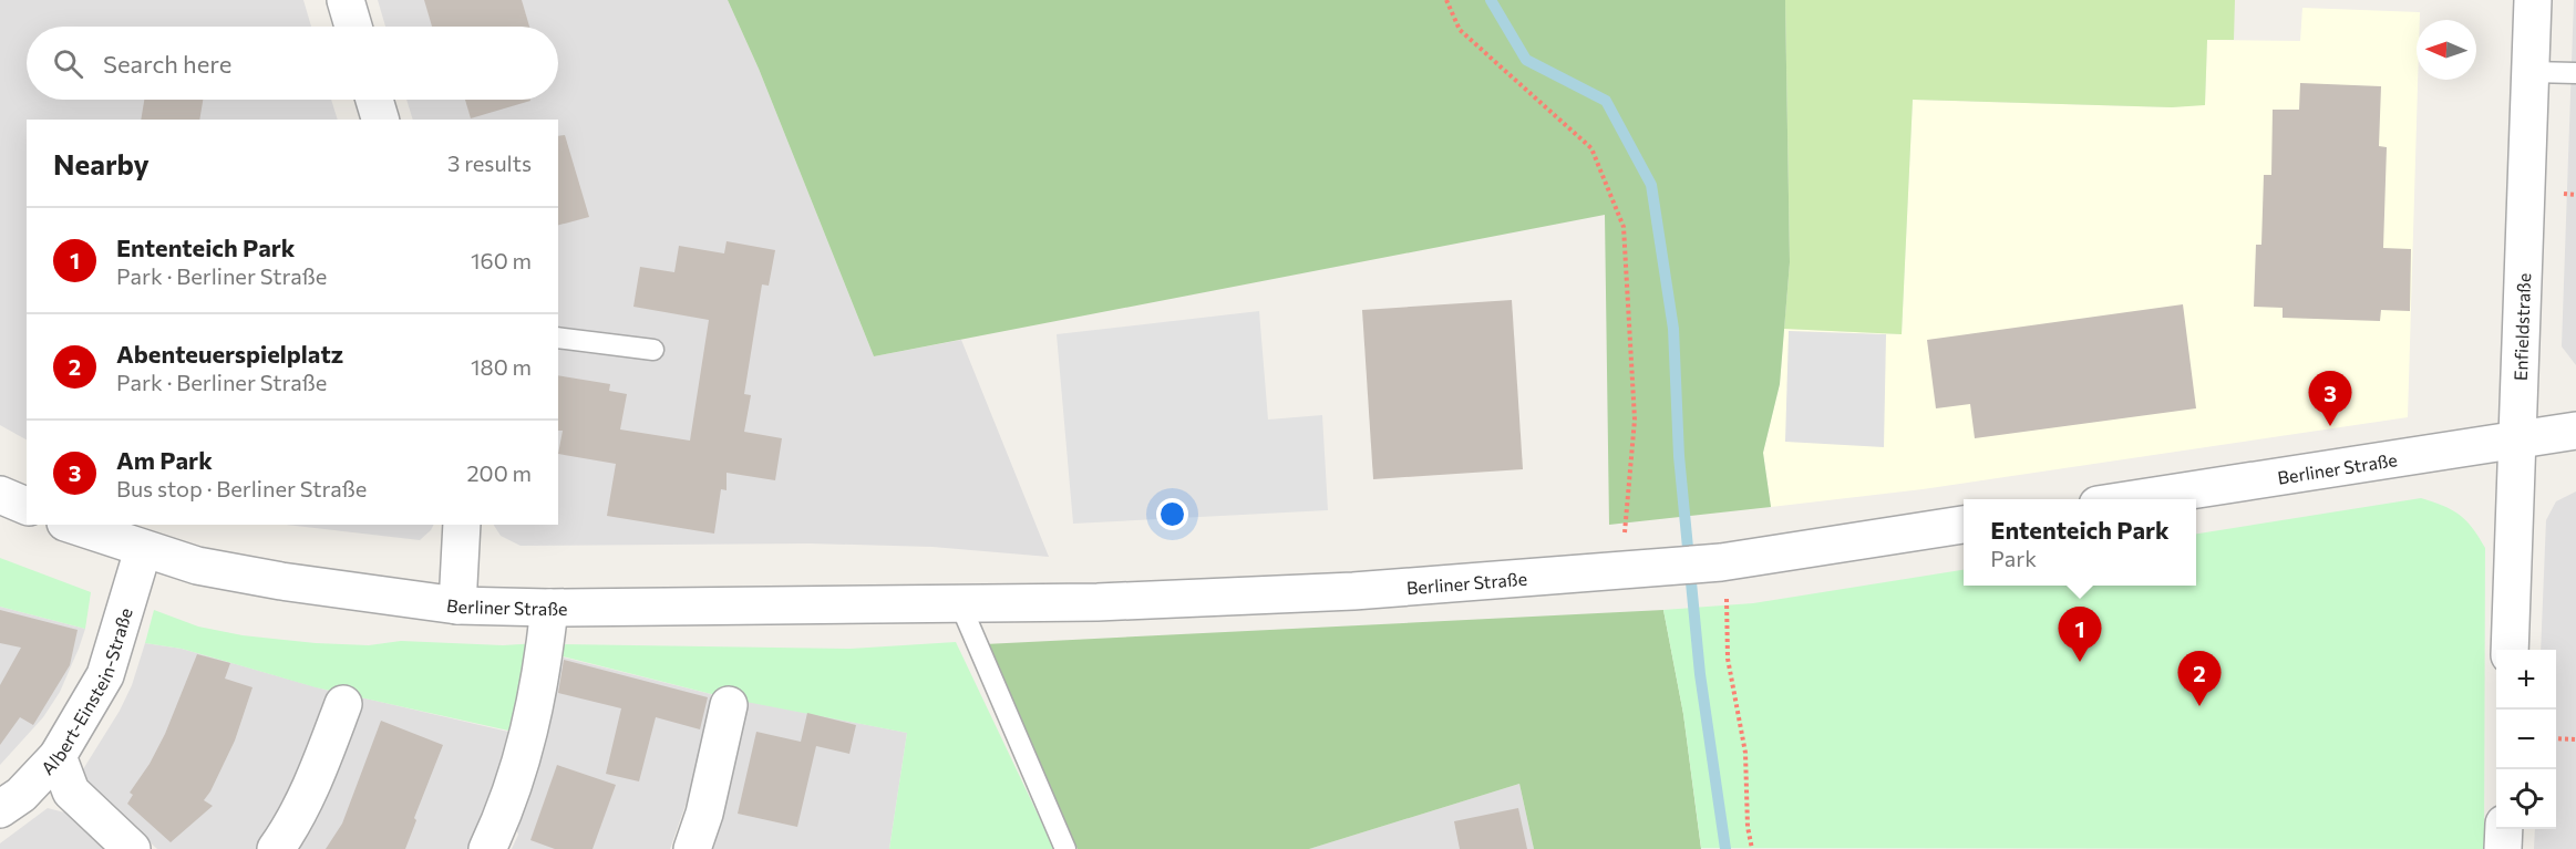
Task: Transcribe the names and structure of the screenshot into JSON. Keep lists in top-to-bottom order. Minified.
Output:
{"streets":{"street":["Enfieldstraße","Berliner Straße","Albert-Einstein-Straße"]},"crossings":[["Enfieldstraße","Berliner Straße"],["Berliner Straße","Albert-Einstein-Straße"]],"north":"left","page":{"search":"Search here","heading":["Nearby","3 results"],"list":[{"mark":"1","name":"Ententeich Park","note":"Park · Berliner Straße","value":"160 m"},{"mark":"2","name":"Abenteuerspielplatz","note":"Park · Berliner Straße","value":"180 m"},{"mark":"3","name":"Am Park","note":"Bus stop · Berliner Straße","value":"200 m"}],"pins":["3","1","2"],"popup":["Ententeich Park","Park"],"map_buttons":["+","−"]}}
